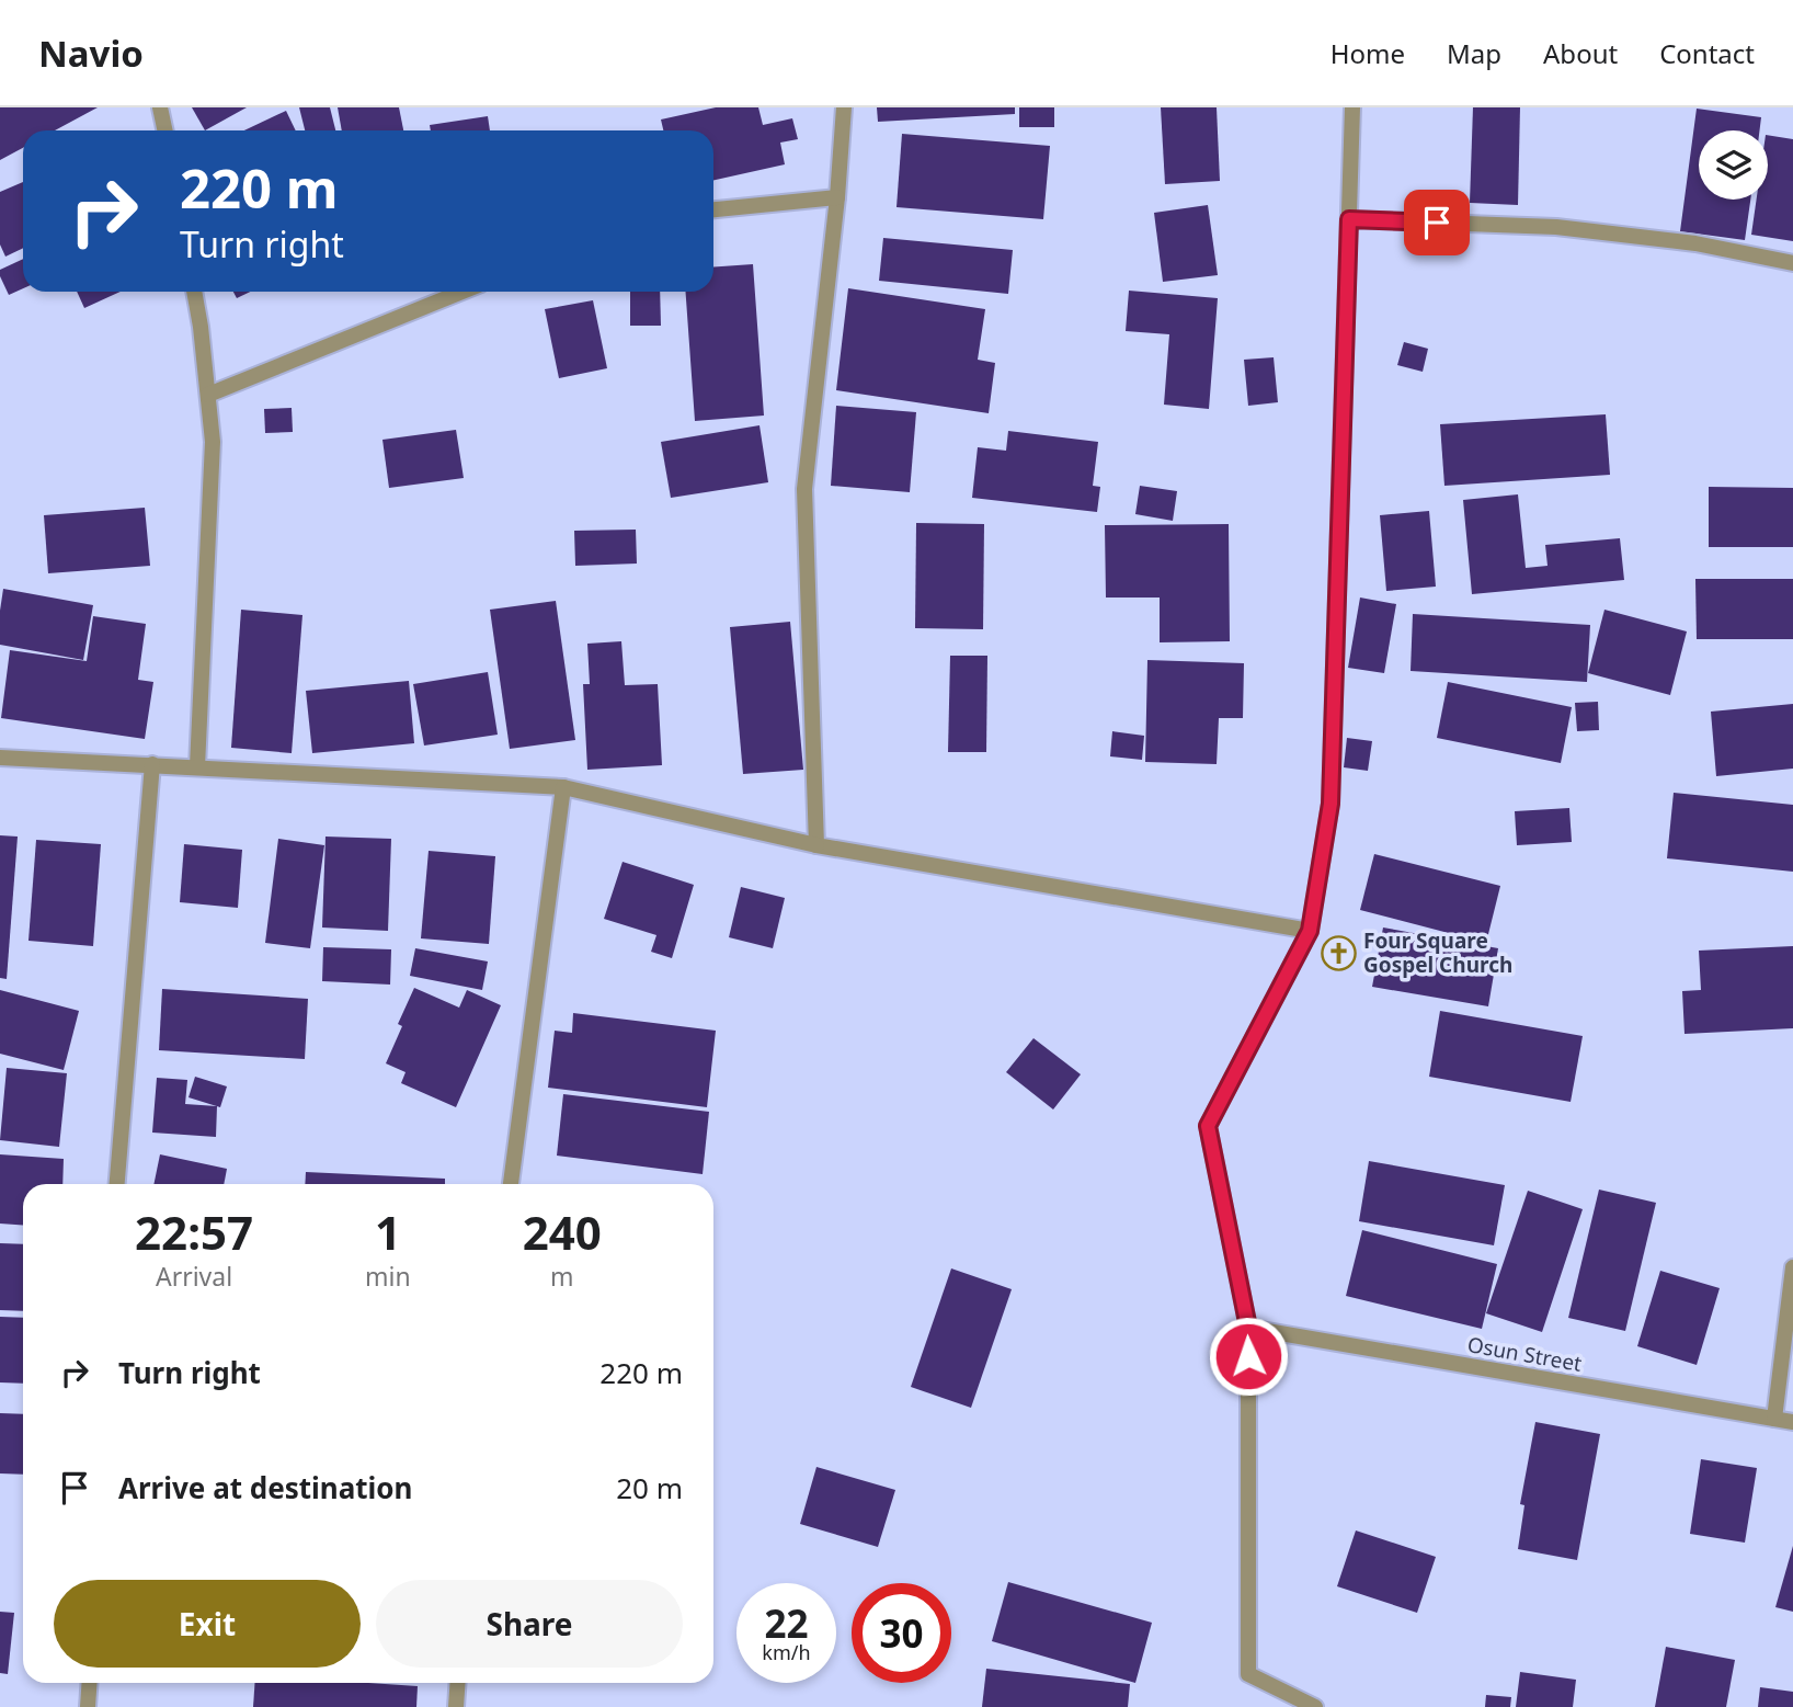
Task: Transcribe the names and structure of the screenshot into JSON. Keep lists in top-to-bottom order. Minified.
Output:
{"streets":{"street":["Osun Street"]},"places":{"church":["Four Square Gospel Church"]},"page":{"header":"Navio","nav":["Home","Map","About","Contact"],"turn":["220 m","Turn right"],"eta":["22:57","Arrival","1","min","240","m"],"list":[{"name":"Turn right","value":"220 m"},{"name":"Arrive at destination","value":"20 m"}],"buttons":["Exit","Share"],"speed":"22 km/h","limit":"30"}}
